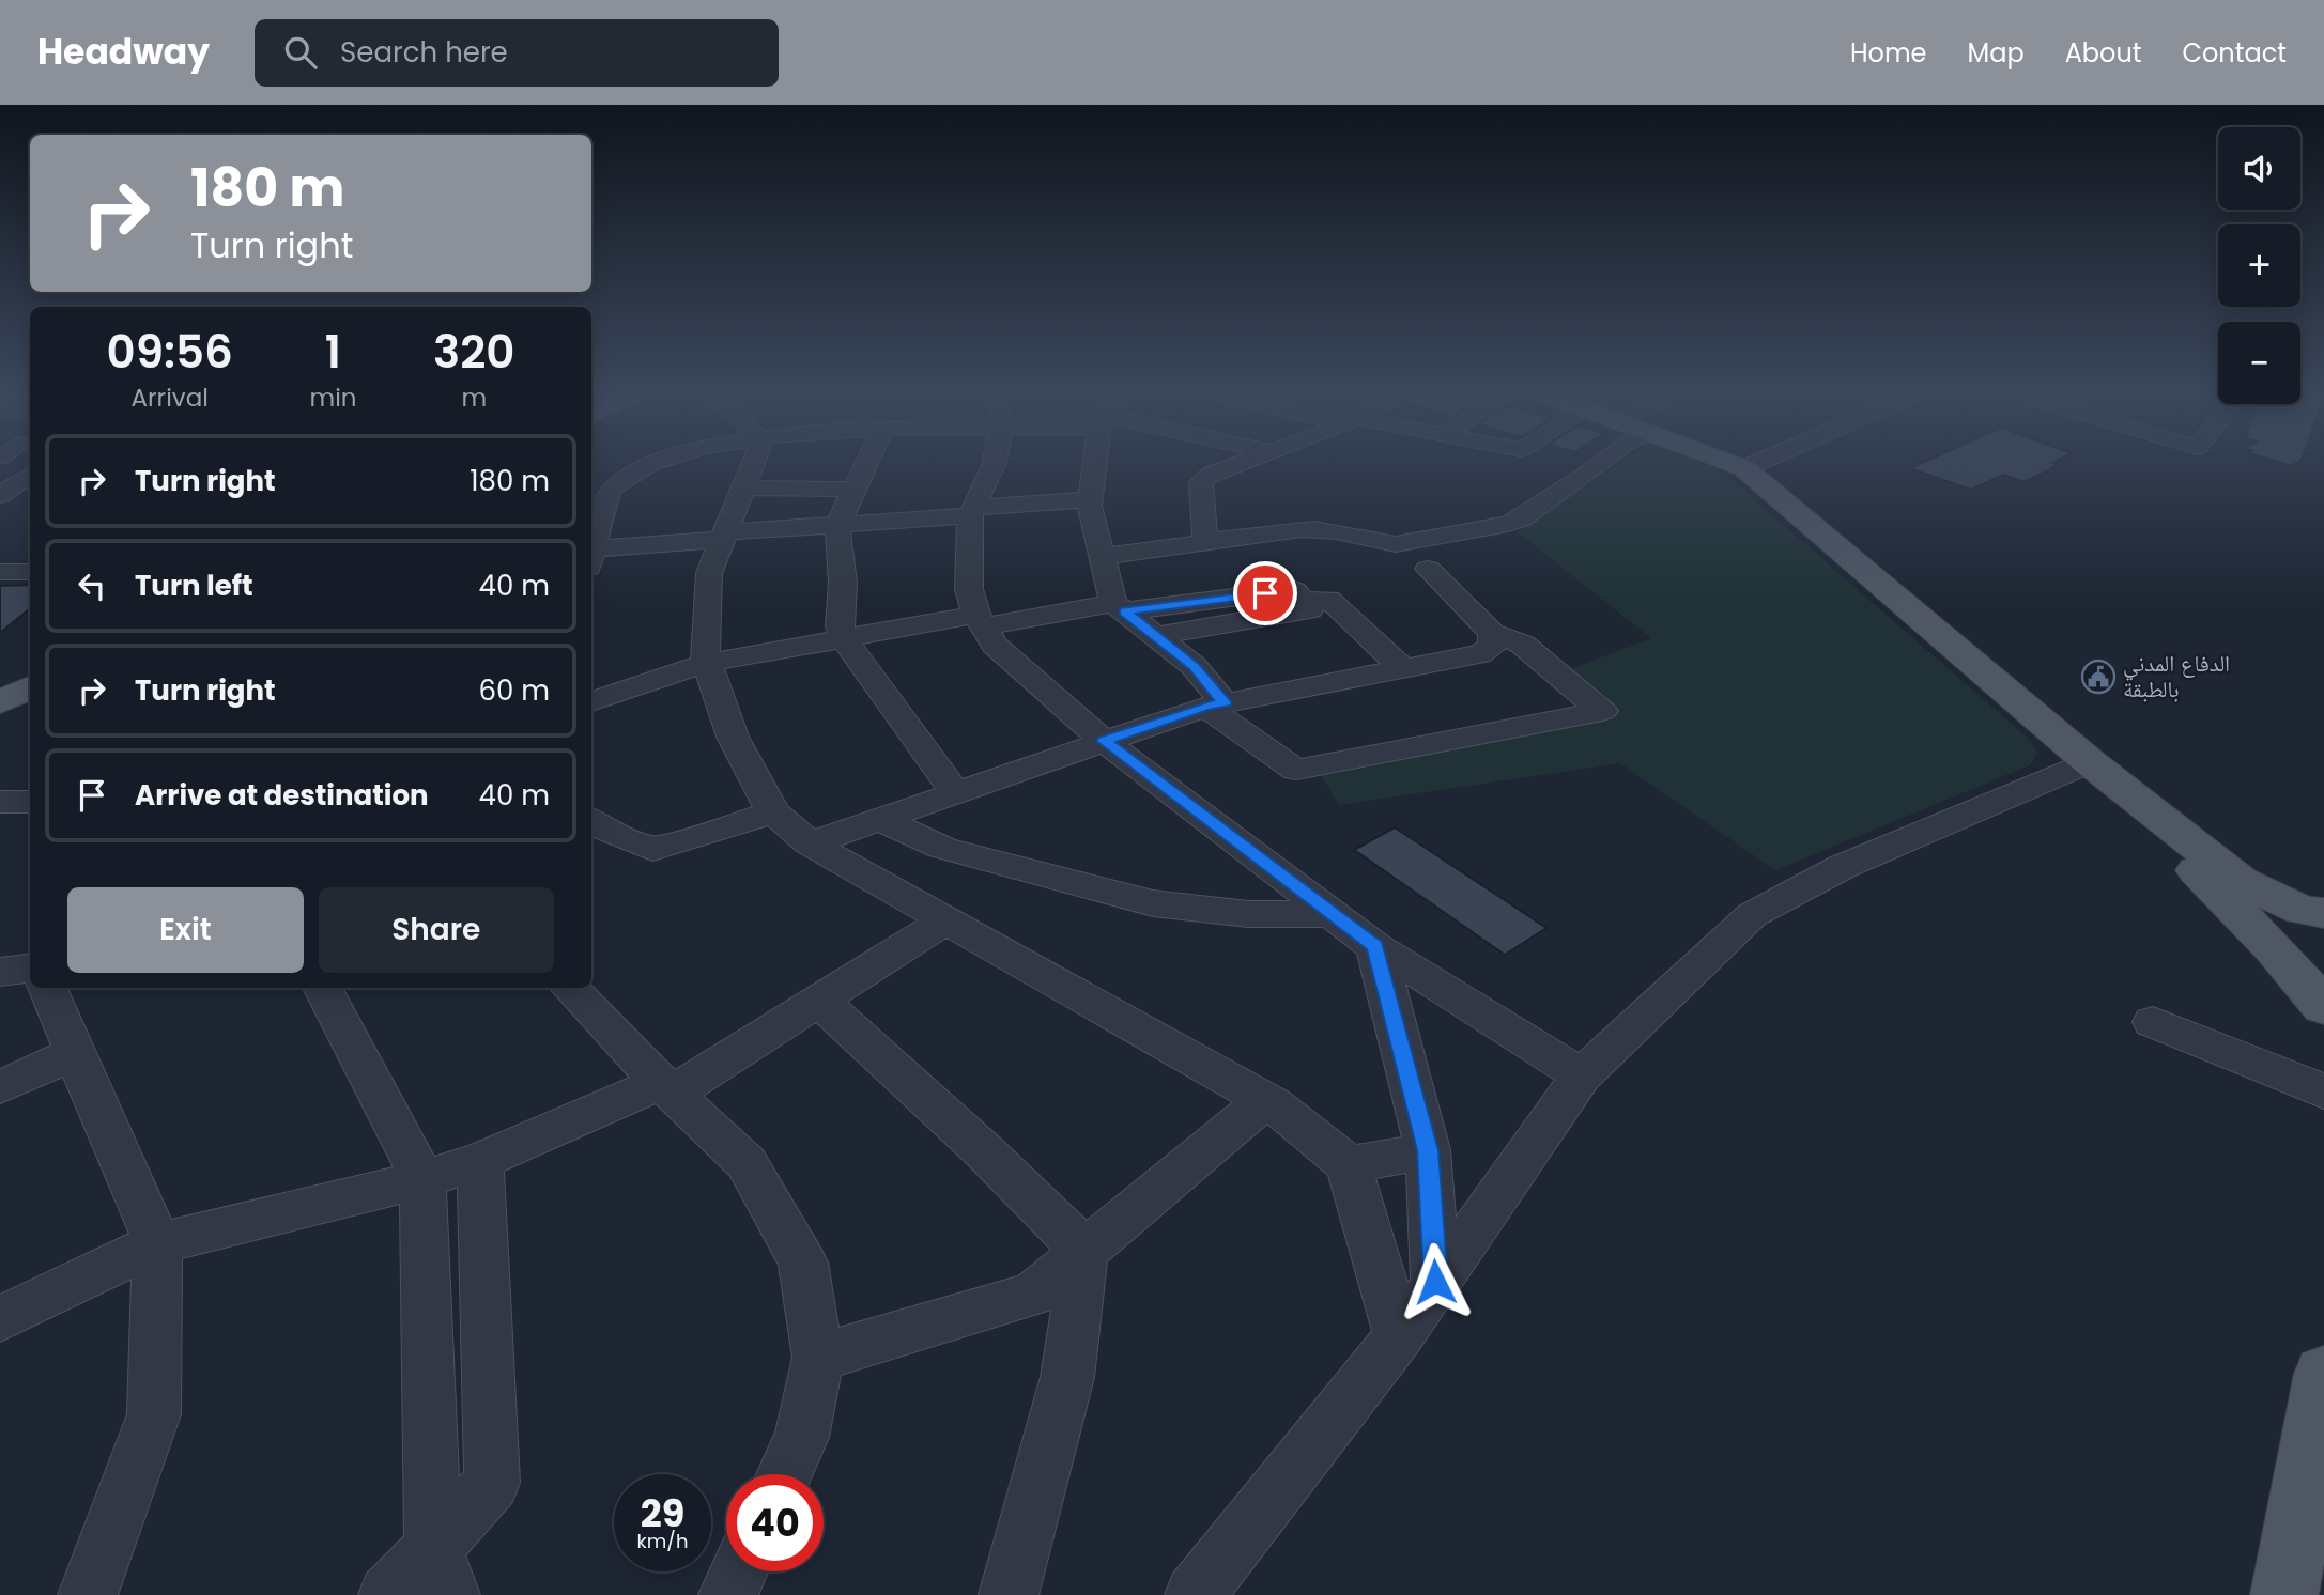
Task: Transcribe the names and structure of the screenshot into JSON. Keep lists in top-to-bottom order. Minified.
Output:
{"places":{"public building":["الدفاع المدني بالطبقة"]},"page":{"header":"Headway","search":"Search here","nav":["Home","Map","About","Contact"],"map_buttons":["+","−"],"turn":["180 m","Turn right"],"eta":["09:56","Arrival","1","min","320","m"],"list":[{"name":"Turn right","value":"180 m"},{"name":"Turn left","value":"40 m"},{"name":"Turn right","value":"60 m"},{"name":"Arrive at destination","value":"40 m"}],"buttons":["Exit","Share"],"speed":"29 km/h","limit":"40"}}
